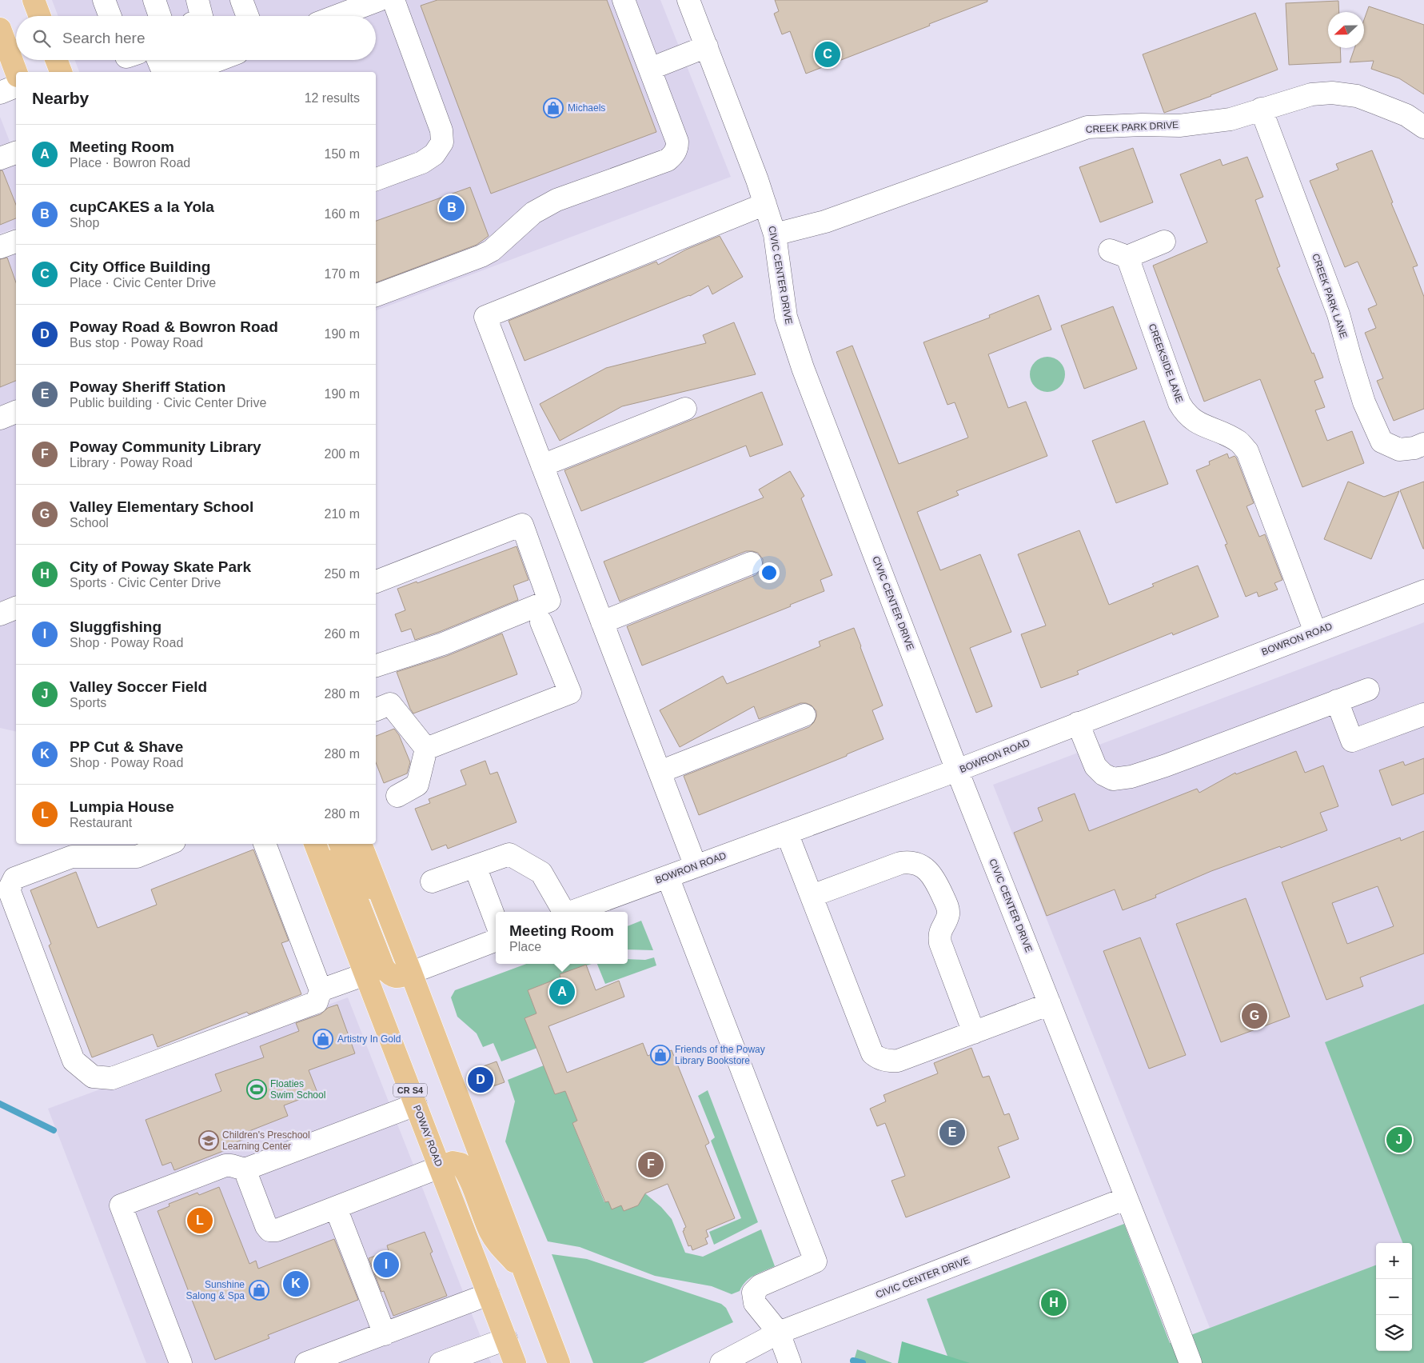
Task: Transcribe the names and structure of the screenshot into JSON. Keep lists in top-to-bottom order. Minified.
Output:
{"streets":{"main road":["CR S4","POWAY ROAD"],"street":["CREEK PARK DRIVE","CIVIC CENTER DRIVE","CREEK PARK LANE","CREEKSIDE LANE","BOWRON ROAD"]},"crossings":[["CREEK PARK DRIVE","CIVIC CENTER DRIVE"],["CREEK PARK DRIVE","CREEK PARK LANE"],["CIVIC CENTER DRIVE","BOWRON ROAD"],["CREEKSIDE LANE","BOWRON ROAD"]],"places":{"shop":["Michaels","Artistry In Gold","Friends of the Poway Library Bookstore","Sunshine Salong & Spa"],"sports":["Floaties Swim School"],"school or university":["Children's Preschool Learning Center"]},"north":"left","page":{"search":"Search here","pins":["C","B","A","G","D","E","J","F","L","I","K","H"],"heading":["Nearby","12 results"],"list":[{"mark":"A","name":"Meeting Room","note":"Place · Bowron Road","value":"150 m"},{"mark":"B","name":"cupCAKES a la Yola","note":"Shop","value":"160 m"},{"mark":"C","name":"City Office Building","note":"Place · Civic Center Drive","value":"170 m"},{"mark":"D","name":"Poway Road & Bowron Road","note":"Bus stop · Poway Road","value":"190 m"},{"mark":"E","name":"Poway Sheriff Station","note":"Public building · Civic Center Drive","value":"190 m"},{"mark":"F","name":"Poway Community Library","note":"Library · Poway Road","value":"200 m"},{"mark":"G","name":"Valley Elementary School","note":"School","value":"210 m"},{"mark":"H","name":"City of Poway Skate Park","note":"Sports · Civic Center Drive","value":"250 m"},{"mark":"I","name":"Sluggfishing","note":"Shop · Poway Road","value":"260 m"},{"mark":"J","name":"Valley Soccer Field","note":"Sports","value":"280 m"},{"mark":"K","name":"PP Cut & Shave","note":"Shop · Poway Road","value":"280 m"},{"mark":"L","name":"Lumpia House","note":"Restaurant","value":"280 m"}],"popup":["Meeting Room","Place"],"map_buttons":["+","−"]}}
